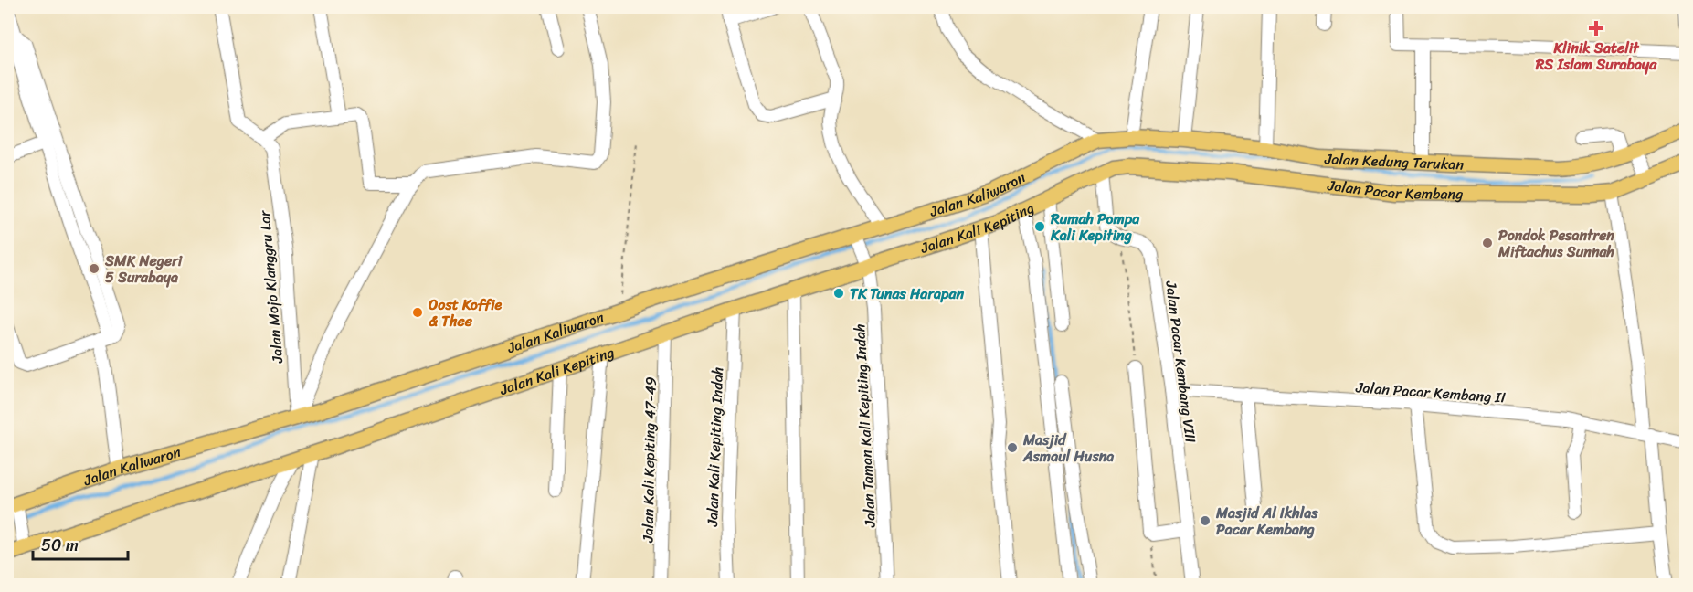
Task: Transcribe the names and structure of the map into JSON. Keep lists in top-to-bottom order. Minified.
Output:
{"streets":{"main road":["Jalan Kedung Tarukan","Jalan Pacar Kembang","Jalan Kaliwaron","Jalan Kali Kepiting"],"street":["Jalan Mojo Klanggru Lor","Jalan Pacar Kembang VIII","Jalan Pacar Kembang II","Jalan Taman Kali Kepiting Indah","Jalan Kali Kepiting Indah","Jalan Kali Kepiting 47-49"]},"crossings":[["Jalan Kedung Tarukan","Jalan Kaliwaron"],["Jalan Pacar Kembang","Jalan Kali Kepiting"],["Jalan Kaliwaron","Jalan Mojo Klanggru Lor"],["Jalan Kaliwaron","Jalan Taman Kali Kepiting Indah"],["Jalan Kali Kepiting","Jalan Taman Kali Kepiting Indah"],["Jalan Kali Kepiting","Jalan Kali Kepiting Indah"],["Jalan Kali Kepiting","Jalan Kali Kepiting 47-49"],["Jalan Pacar Kembang VIII","Jalan Pacar Kembang II"]],"places":{"health":["Klinik Satelit RS Islam Surabaya"],"other":["Rumah Pompa Kali Kepiting","Pondok Pesantren Miftachus Sunnah","SMK Negeri 5 Surabaya","TK Tunas Harapan","Oost Koffie & Thee","Masjid Asmaul Husna","Masjid Al Ikhlas Pacar Kembang"]},"scale_bar":"50 m"}
